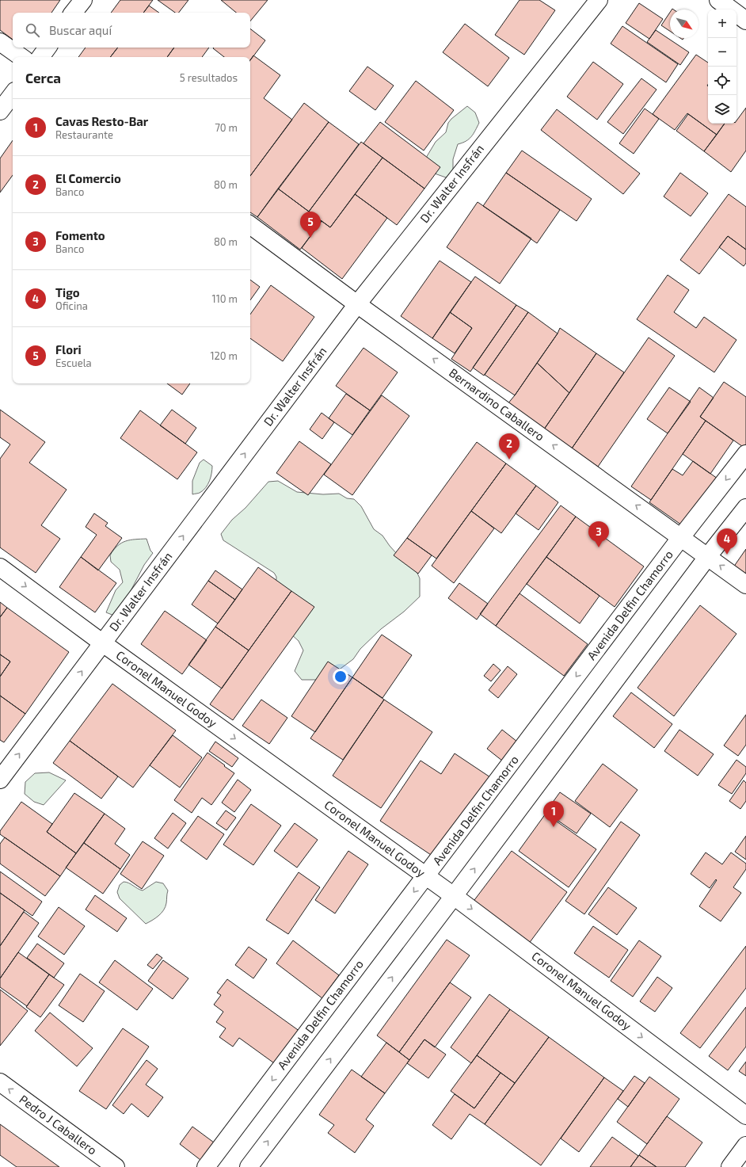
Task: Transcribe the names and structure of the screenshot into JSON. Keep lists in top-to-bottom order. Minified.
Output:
{"streets":{"main road":["Dr. Walter Insfrán","Bernardino Caballero","Avenida Delfin Chamorro","Coronel Manuel Godoy","Pedro J Caballero"]},"crossings":[["Dr. Walter Insfrán","Bernardino Caballero"],["Dr. Walter Insfrán","Coronel Manuel Godoy"],["Bernardino Caballero","Avenida Delfin Chamorro"],["Avenida Delfin Chamorro","Coronel Manuel Godoy"]],"one_way":["Dr. Walter Insfrán","Bernardino Caballero","Coronel Manuel Godoy","Pedro J Caballero"],"north":"bottom right","page":{"map_buttons":["+","−"],"search":"Buscar aquí","heading":["Cerca","5 resultados"],"list":[{"mark":"1","name":"Cavas Resto-Bar","note":"Restaurante","value":"70 m"},{"mark":"2","name":"El Comercio","note":"Banco","value":"80 m"},{"mark":"3","name":"Fomento","note":"Banco","value":"80 m"},{"mark":"4","name":"Tigo","note":"Oficina","value":"110 m"},{"mark":"5","name":"Flori","note":"Escuela","value":"120 m"}],"pins":["5","2","3","4","1"]}}
